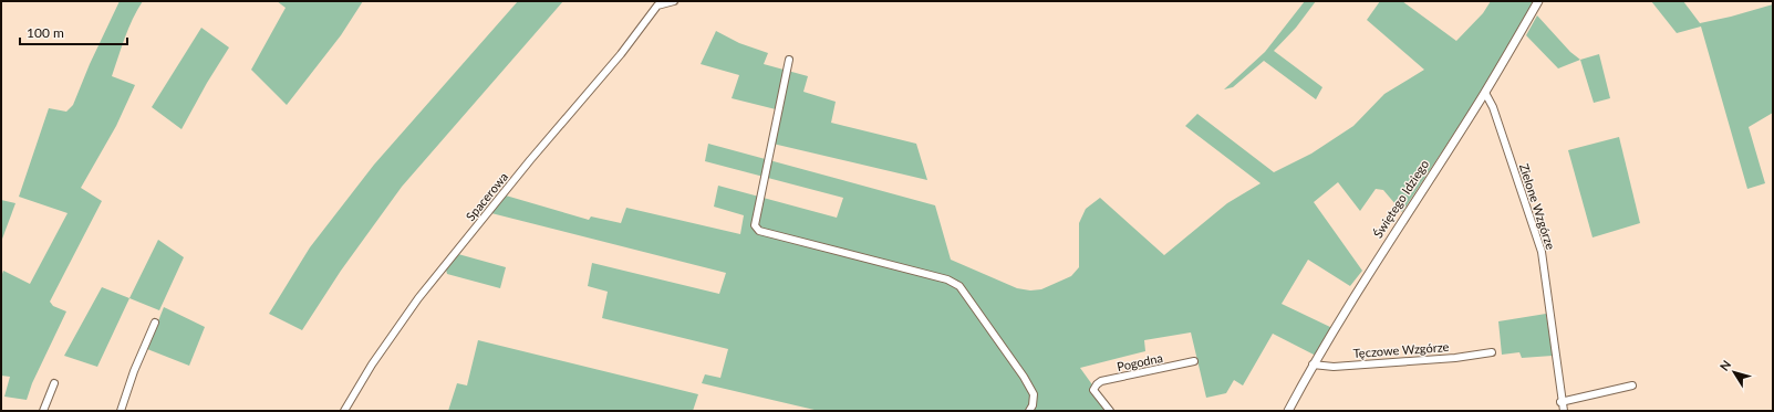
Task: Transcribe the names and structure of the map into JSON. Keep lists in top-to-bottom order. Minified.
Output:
{"streets":{"street":["Spacerowa","Świętego Idziego","Zielone Wzgórze","Tęczowe Wzgórze","Pogodna"]},"crossings":[["Świętego Idziego","Zielone Wzgórze"],["Świętego Idziego","Tęczowe Wzgórze"]],"scale_bar":"100 m","north":"top left"}
